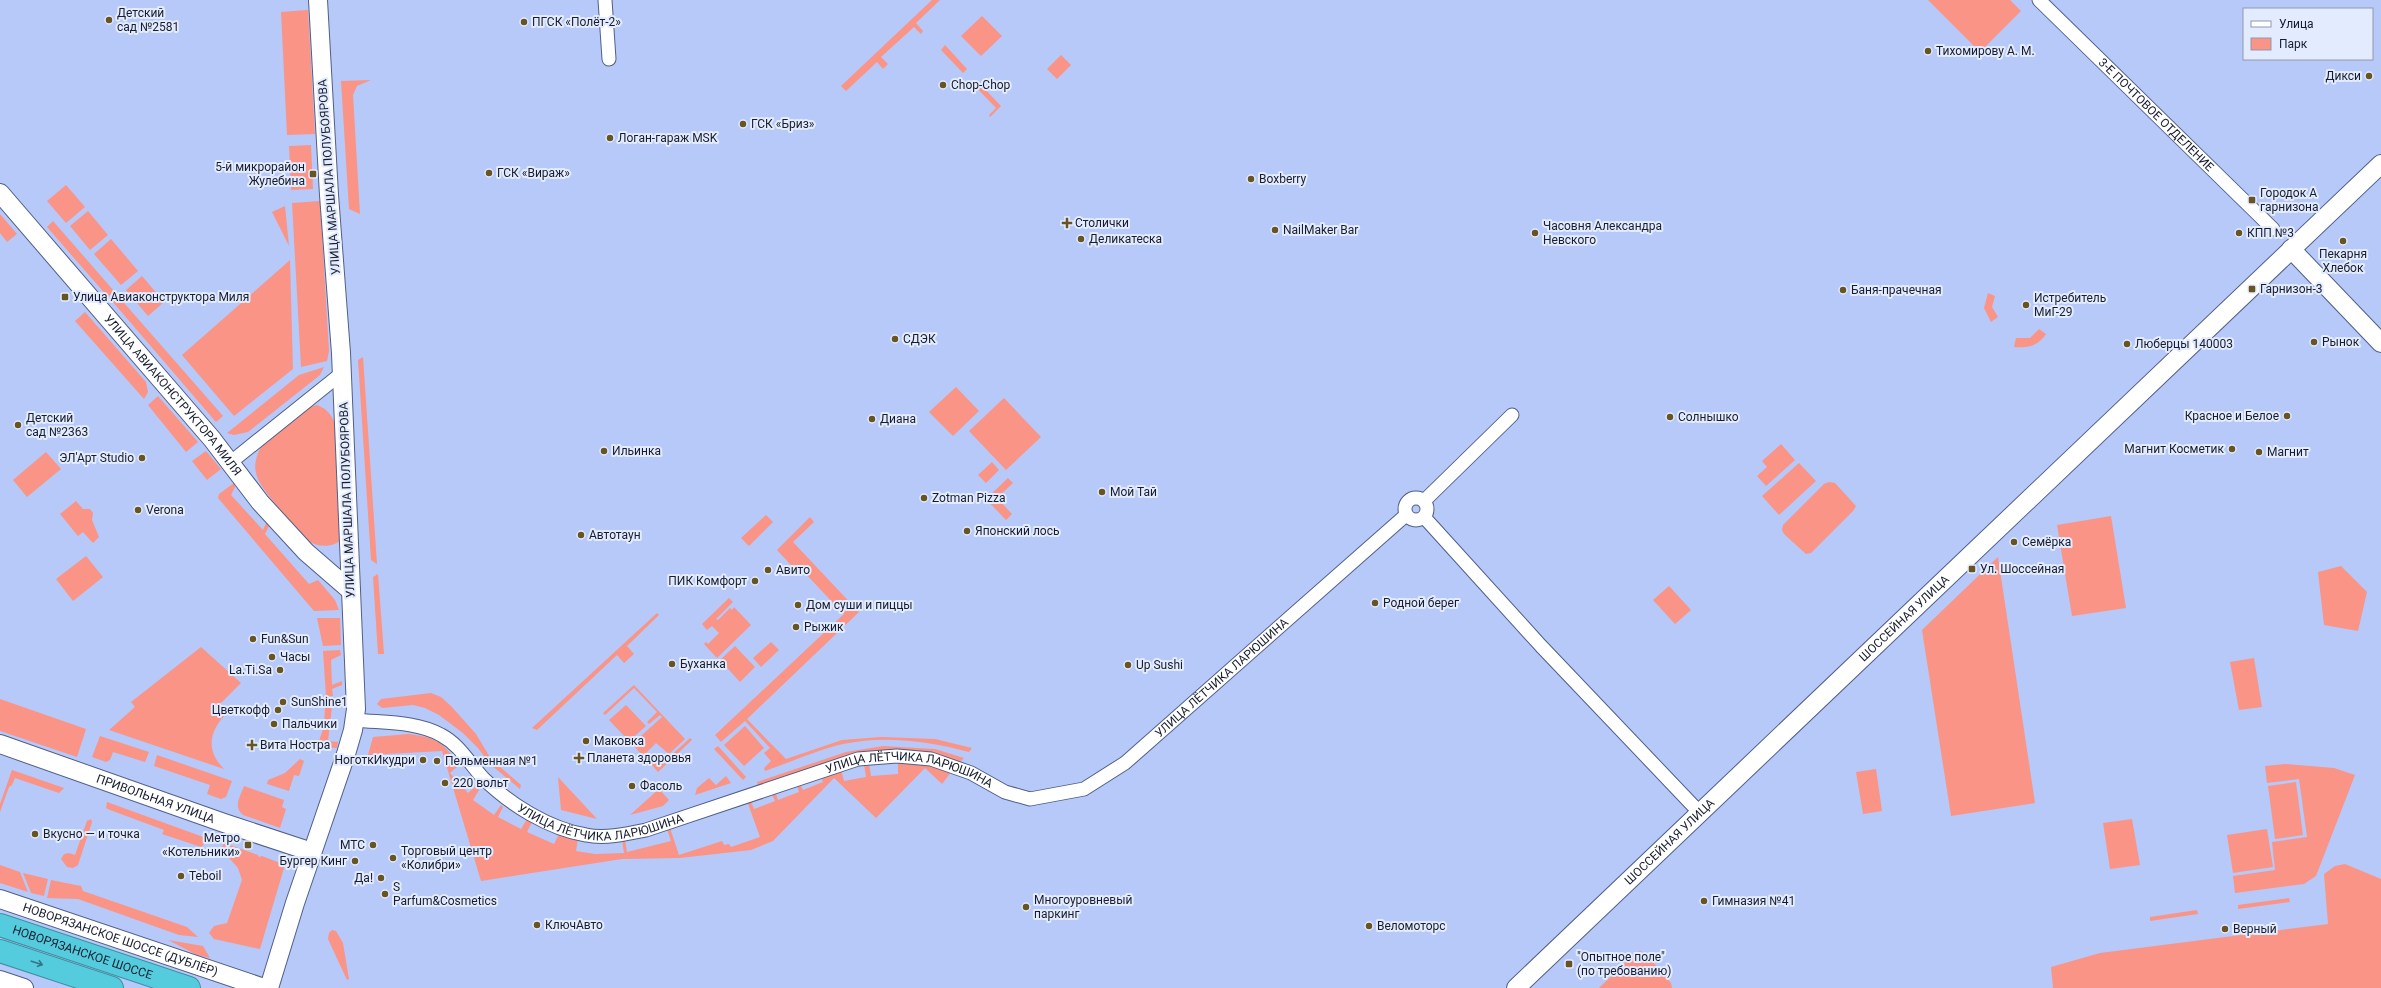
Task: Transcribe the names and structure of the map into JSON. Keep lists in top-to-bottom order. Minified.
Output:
{"streets":{"highway":["НОВОРЯЗАНСКОЕ ШОССЕ"],"street":["3-Е ПОЧТОВОЕ ОТДЕЛЕНИЕ","УЛИЦА МАРШАЛА ПОЛУБОЯРОВА","УЛИЦА АВИАКОНСТРУКТОРА МИЛЯ","ШОССЕЙНАЯ УЛИЦА","УЛИЦА ЛЁТЧИКА ЛАРЮШИНА","ПРИВОЛЬНАЯ УЛИЦА","НОВОРЯЗАНСКОЕ ШОССЕ (ДУБЛЁР)"]},"crossings":[["УЛИЦА МАРШАЛА ПОЛУБОЯРОВА","УЛИЦА АВИАКОНСТРУКТОРА МИЛЯ"],["УЛИЦА МАРШАЛА ПОЛУБОЯРОВА","УЛИЦА ЛЁТЧИКА ЛАРЮШИНА"],["УЛИЦА МАРШАЛА ПОЛУБОЯРОВА","ПРИВОЛЬНАЯ УЛИЦА"]],"places":{"other":["Детский сад №2581","ПГСК «Полёт-2»","Тихомирову А. М.","Дикси","Chop-Chop","ГСК «Бриз»","Логан-гараж MSK","ГСК «Вираж»","Boxberry","NailMaker Bar","Часовня Александра Невского","КПП №3","Деликатеска","Пекарня Хлебок","Баня-прачечная","Истребитель МиГ-29","СДЭК","Рынок","Люберцы 140003","Красное и Белое","Солнышко","Диана","Детский сад №2363","Магнит Косметик","Ильинка","Магнит","ЭЛ'Арт Studio","Мой Тай","Zotman Pizza","Verona","Японский лось","Автотаун","Семёрка","Авито","ПИК Комфорт","Родной берег","Дом суши и пиццы","Рыжик","Fun&Sun","Часы","Буханка","Up Sushi","La.Ti.Sa","SunShine1","Цветкофф","Пальчики","Маковка","НоготкИкудри","Пельменная №1","220 вольт","Фасоль","Вкусно — и точка","МТС","Торговый центр «Колибри»","Бургер Кинг","Teboil","Да!","S Parfum&Cosmetics","Гимназия №41","Многоуровневый паркинг","КлючАвто","Веломоторс","Верный"],"transit":["5-й микрорайон Жулебина","Городок А гарнизона","Гарнизон-3","Улица Авиаконструктора Миля","Ул. Шоссейная","Метро «Котельники»","\"Опытное поле\" (по требованию)"],"health":["Столички","Вита Ностра","Планета здоровья"]},"legend":["Улица","Парк"]}
